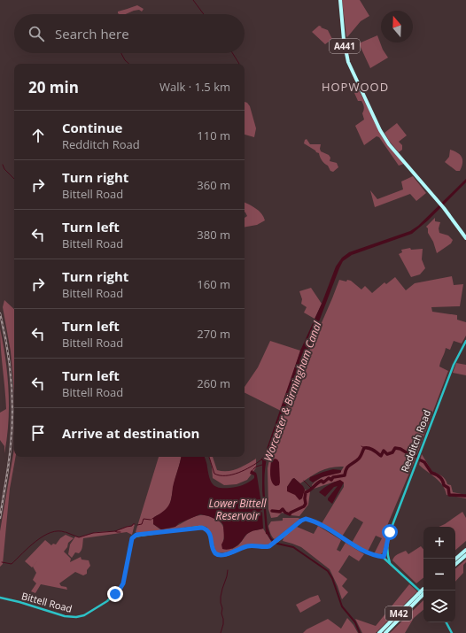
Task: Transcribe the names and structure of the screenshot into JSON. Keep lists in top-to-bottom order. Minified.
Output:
{"streets":{"highway":["A441","M42"],"main road":["Redditch Road","Bittell Road"]},"crossings":[["Redditch Road","Bittell Road"]],"districts":["HOPWOOD"],"water":["Worcester & Birmingham Canal","Lower Bittell Reservoir"],"north":"top","page":{"search":"Search here","heading":["20 min","Walk · 1.5 km"],"list":[["Continue","Redditch Road","110 m"],["Turn right","Bittell Road","360 m"],["Turn left","Bittell Road","380 m"],["Turn right","Bittell Road","160 m"],["Turn left","Bittell Road","270 m"],["Turn left","Bittell Road","260 m"],"Arrive at destination"],"map_buttons":["+","−"]}}
